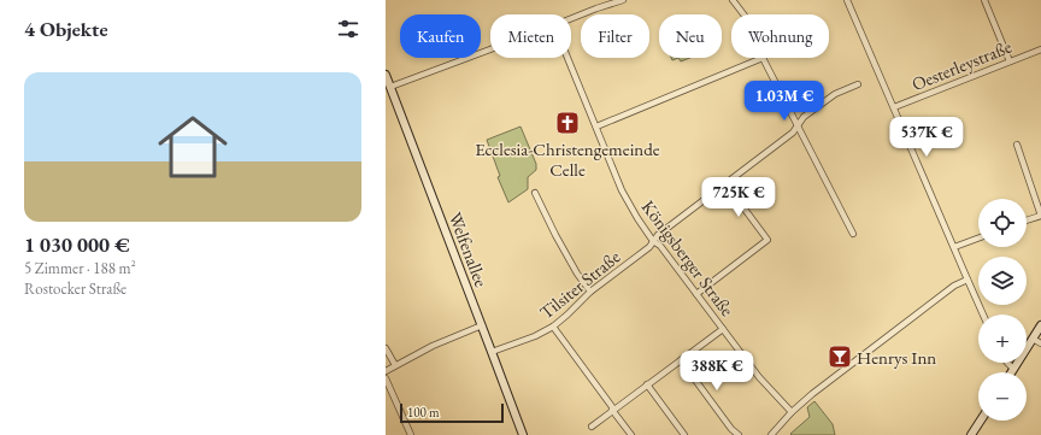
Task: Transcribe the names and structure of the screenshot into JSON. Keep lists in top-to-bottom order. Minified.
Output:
{"streets":{"street":["Oesterleystraße","Welfenallee","Königsberger Straße","Tilsiter Straße"]},"crossings":[["Welfenallee","Tilsiter Straße"],["Königsberger Straße","Tilsiter Straße"]],"places":{"church":["Ecclesia-Christengemeinde Celle"],"bar":["Henrys Inn"]},"scale_bar":"100 m","page":{"heading":"4 Objekte","chip":["Kaufen","Mieten","Filter","Neu","Wohnung"],"list":[{"name":"1 030 000 €","note":"5 Zimmer · 188 m² · Rostocker Straße"}],"price":["1.03M €","537K €","725K €","388K €"],"map_buttons":["+","−"],"scale":"100 m"}}
